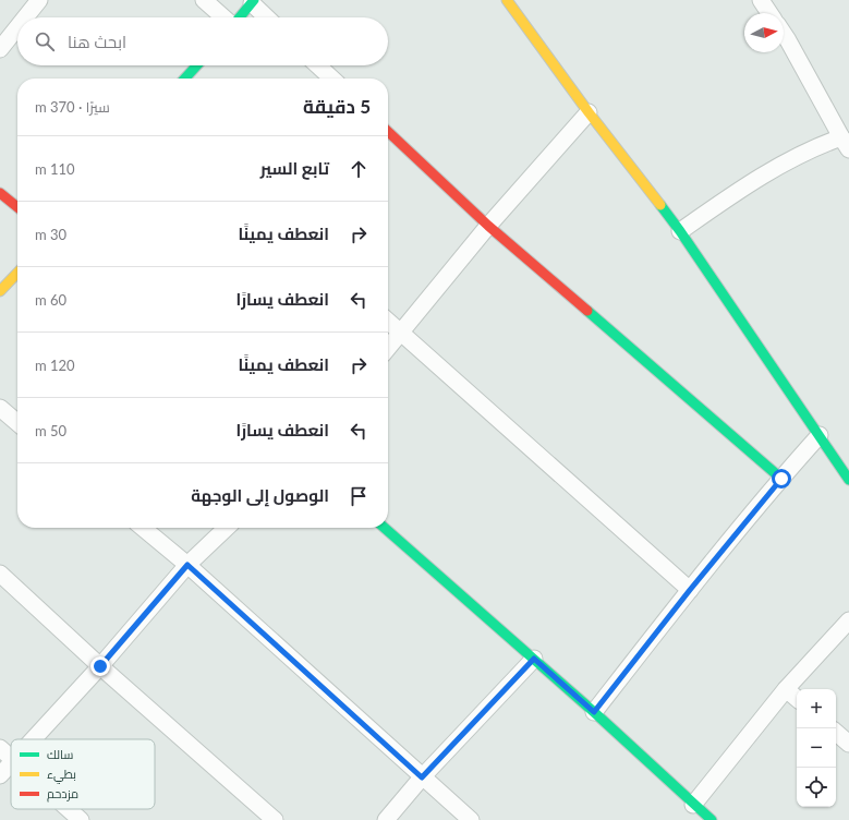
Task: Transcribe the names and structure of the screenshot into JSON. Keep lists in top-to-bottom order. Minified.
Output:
{"legend":["سالك","بطيء","مزدحم"],"north":"right","page":{"search":"ابحث هنا","heading":["5 دقيقة","سيرًا · 370 m"],"list":[["تابع السير","110 m"],["انعطف يمينًا","30 m"],["انعطف يسارًا","60 m"],["انعطف يمينًا","120 m"],["انعطف يسارًا","50 m"],"الوصول إلى الوجهة"],"map_buttons":["+","−"]}}
